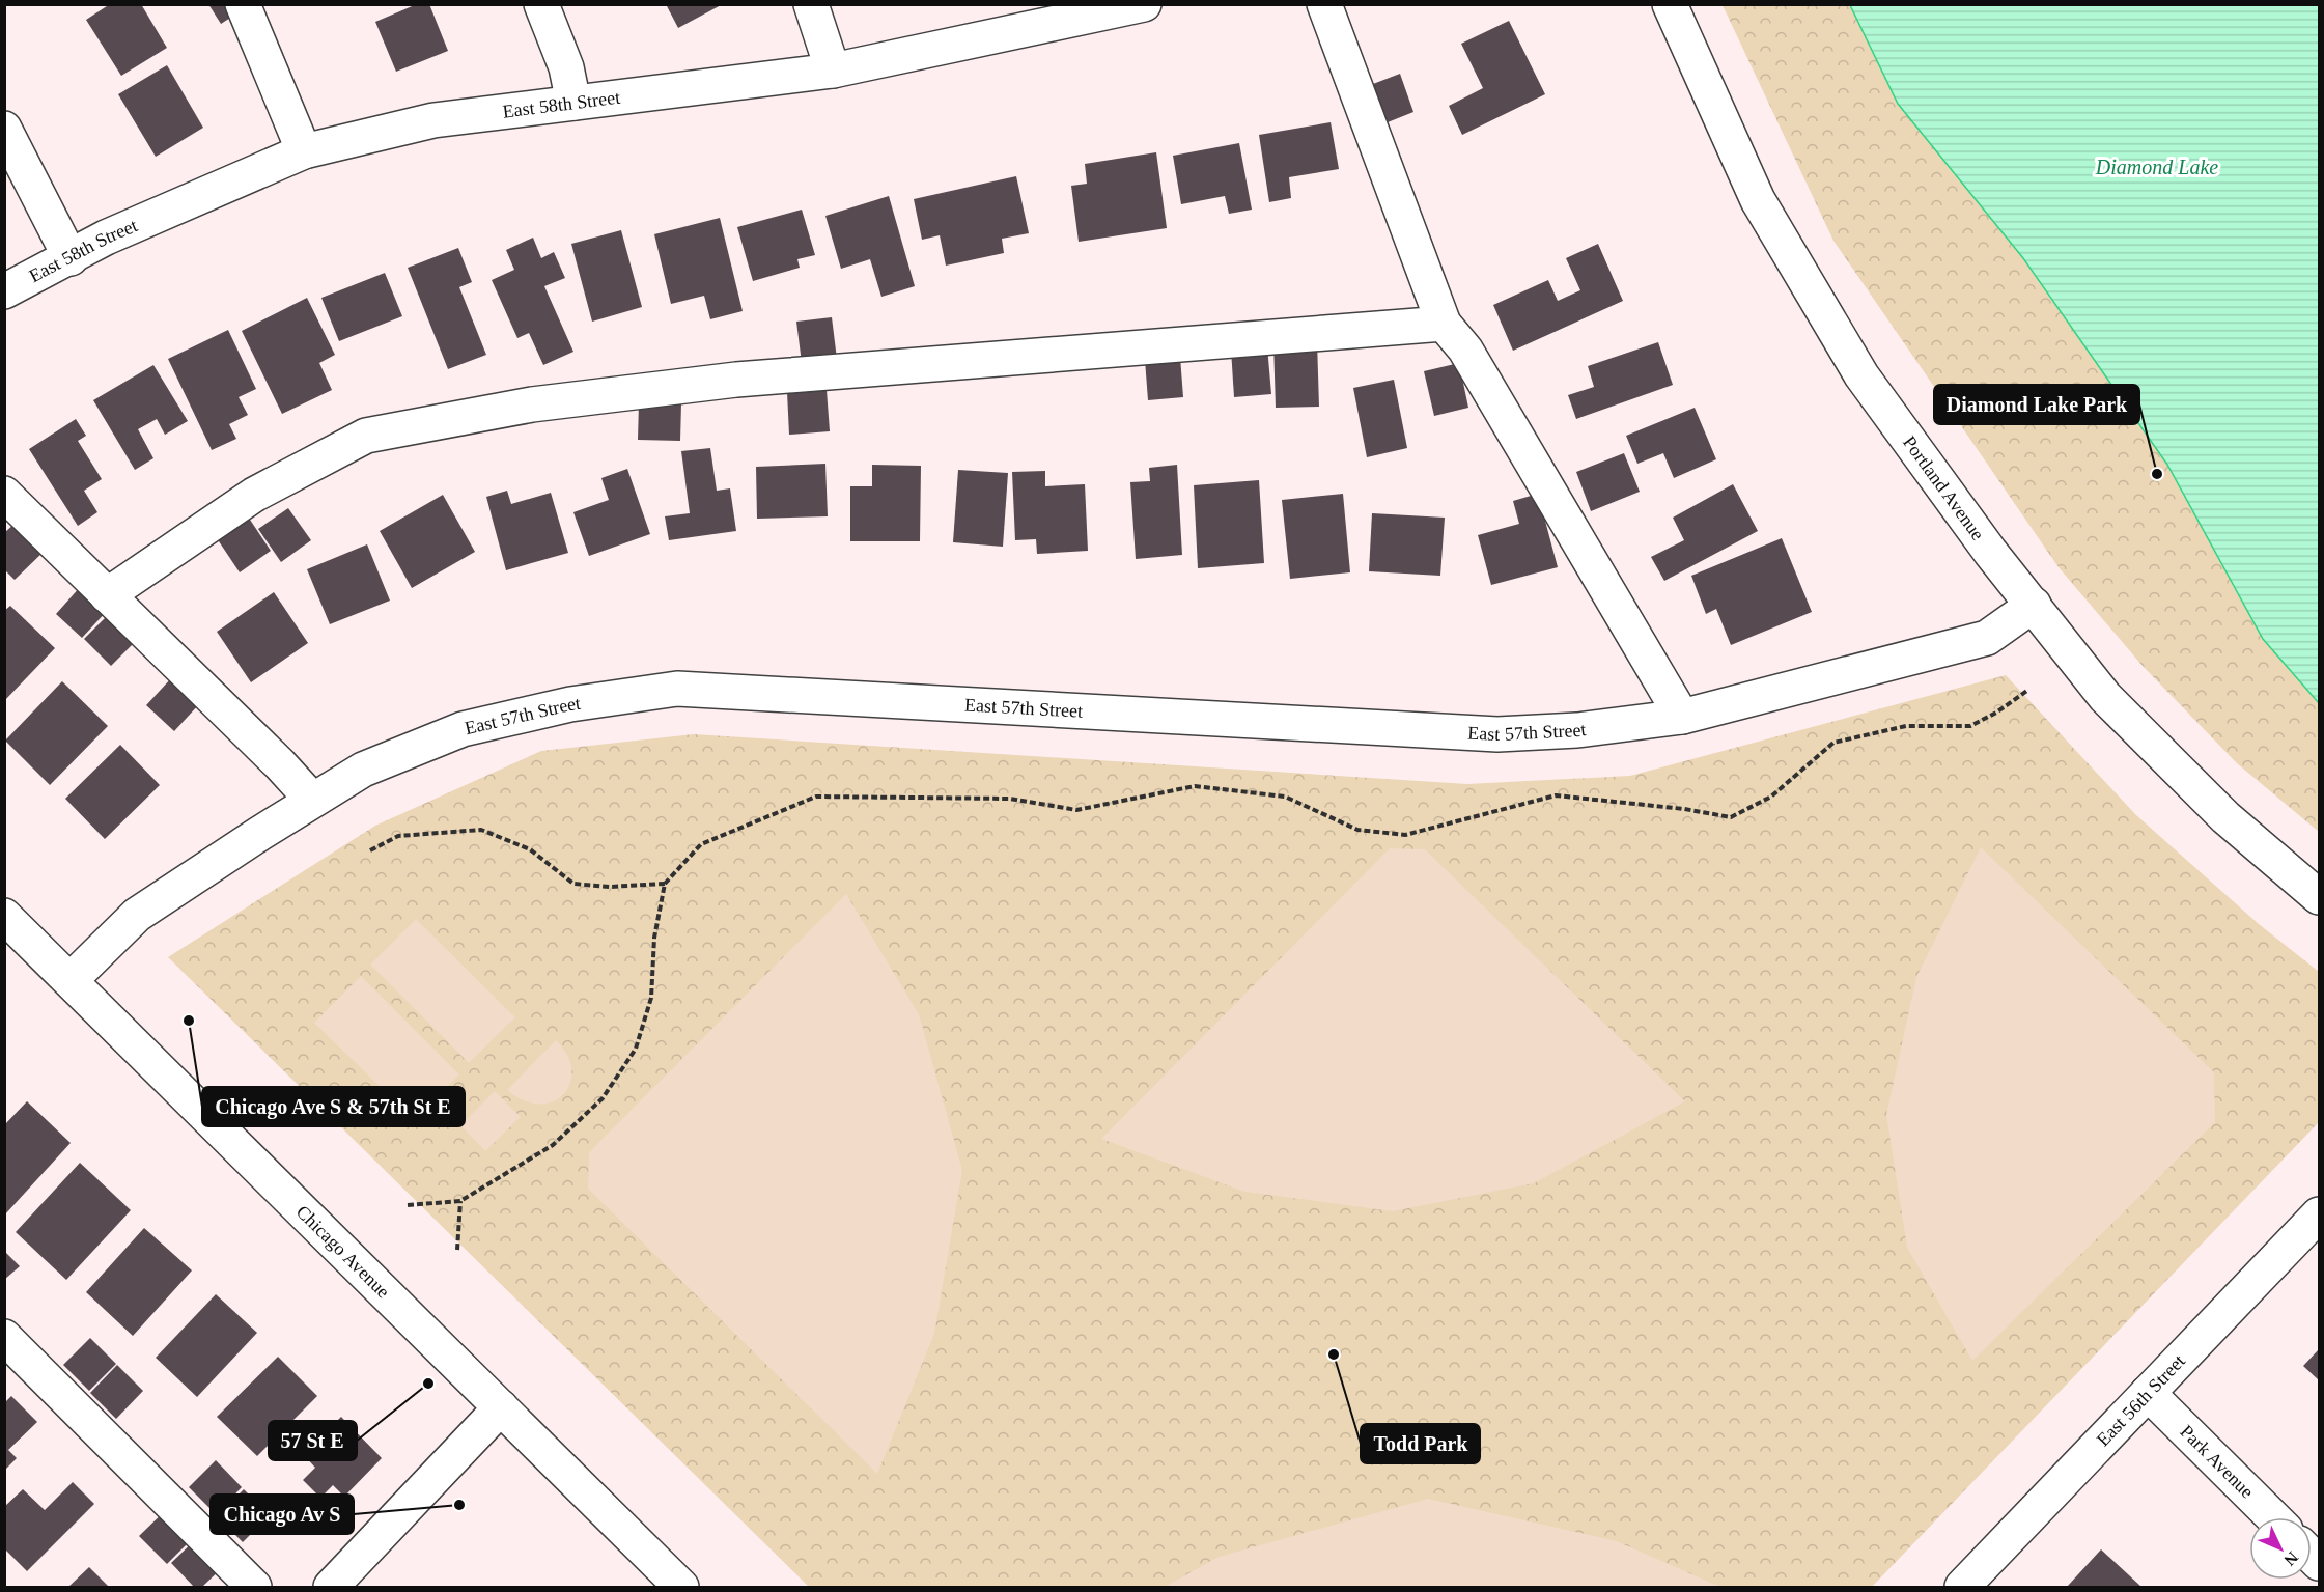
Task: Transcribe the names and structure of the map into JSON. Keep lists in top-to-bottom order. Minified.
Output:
{"streets":{"street":["East 58th Street","Portland Avenue","East 57th Street","Chicago Avenue","East 56th Street","Park Avenue"]},"crossings":[["Portland Avenue","East 57th Street"],["East 57th Street","Chicago Avenue"],["East 56th Street","Park Avenue"]],"water":["Diamond Lake"],"places":["Diamond Lake Park","Chicago Ave S & 57th St E","Todd Park","57 St E","Chicago Av S"],"north":"bottom right"}
